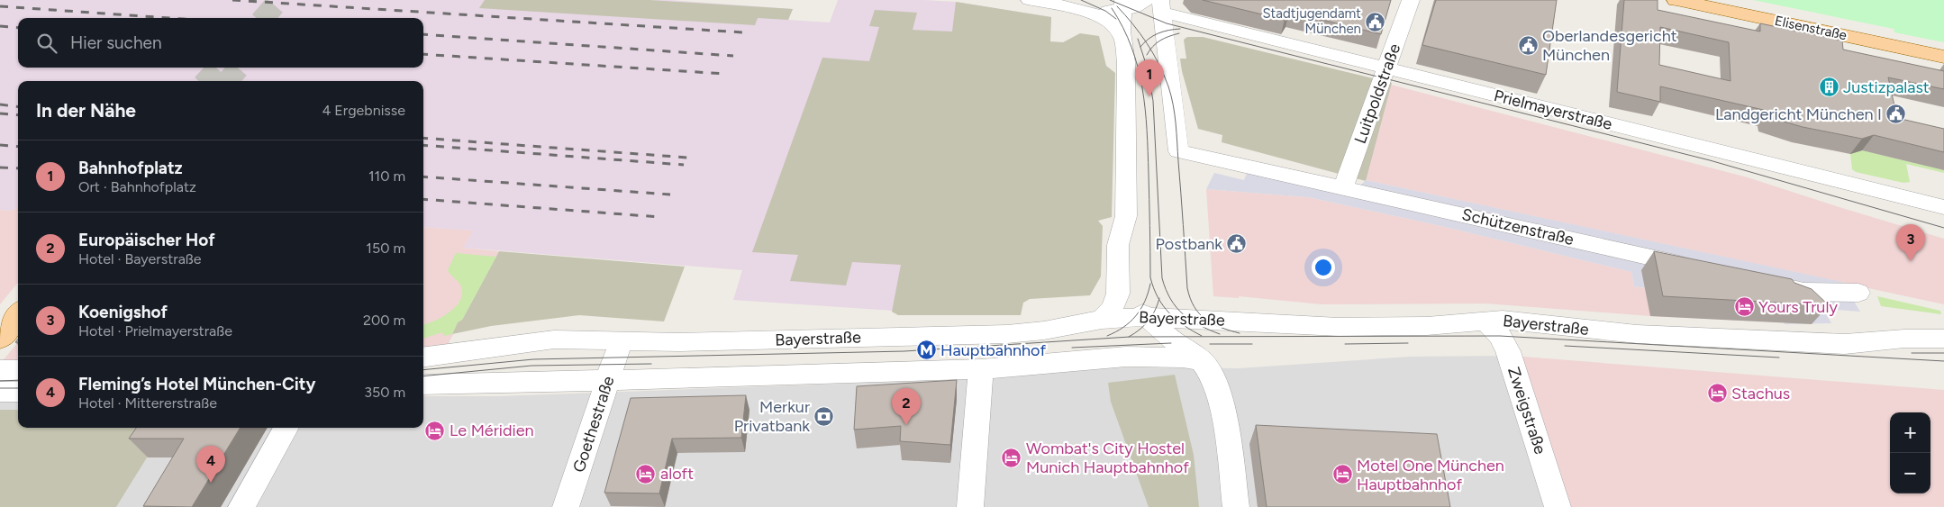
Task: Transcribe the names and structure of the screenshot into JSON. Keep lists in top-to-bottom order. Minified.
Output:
{"streets":{"main road":["Elisenstraße"],"street":["Luitpoldstraße","Prielmayerstraße","Schützenstraße","Bayerstraße","Zweigstraße","Goethestraße"]},"crossings":[["Luitpoldstraße","Prielmayerstraße"],["Luitpoldstraße","Schützenstraße"],["Prielmayerstraße","Schützenstraße"],["Bayerstraße","Zweigstraße"],["Bayerstraße","Goethestraße"]],"places":{"public building":["Stadtjugendamt München","Oberlandesgericht München","Landgericht München I","Postbank"],"building":["Justizpalast"],"hotel":["Yours Truly","Stachus","Le Méridien","Wombat's City Hostel Munich Hauptbahnhof","aloft","Motel One München Hauptbahnhof"],"metro station":["Hauptbahnhof"],"bank":["Merkur Privatbank"]},"page":{"search":"Hier suchen","pins":["1","3","2","4"],"heading":["In der Nähe","4 Ergebnisse"],"list":[{"mark":"1","name":"Bahnhofplatz","note":"Ort · Bahnhofplatz","value":"110 m"},{"mark":"2","name":"Europäischer Hof","note":"Hotel · Bayerstraße","value":"150 m"},{"mark":"3","name":"Koenigshof","note":"Hotel · Prielmayerstraße","value":"200 m"},{"mark":"4","name":"Fleming’s Hotel München-City","note":"Hotel · Mittererstraße","value":"350 m"}],"map_buttons":["+","−"]}}
